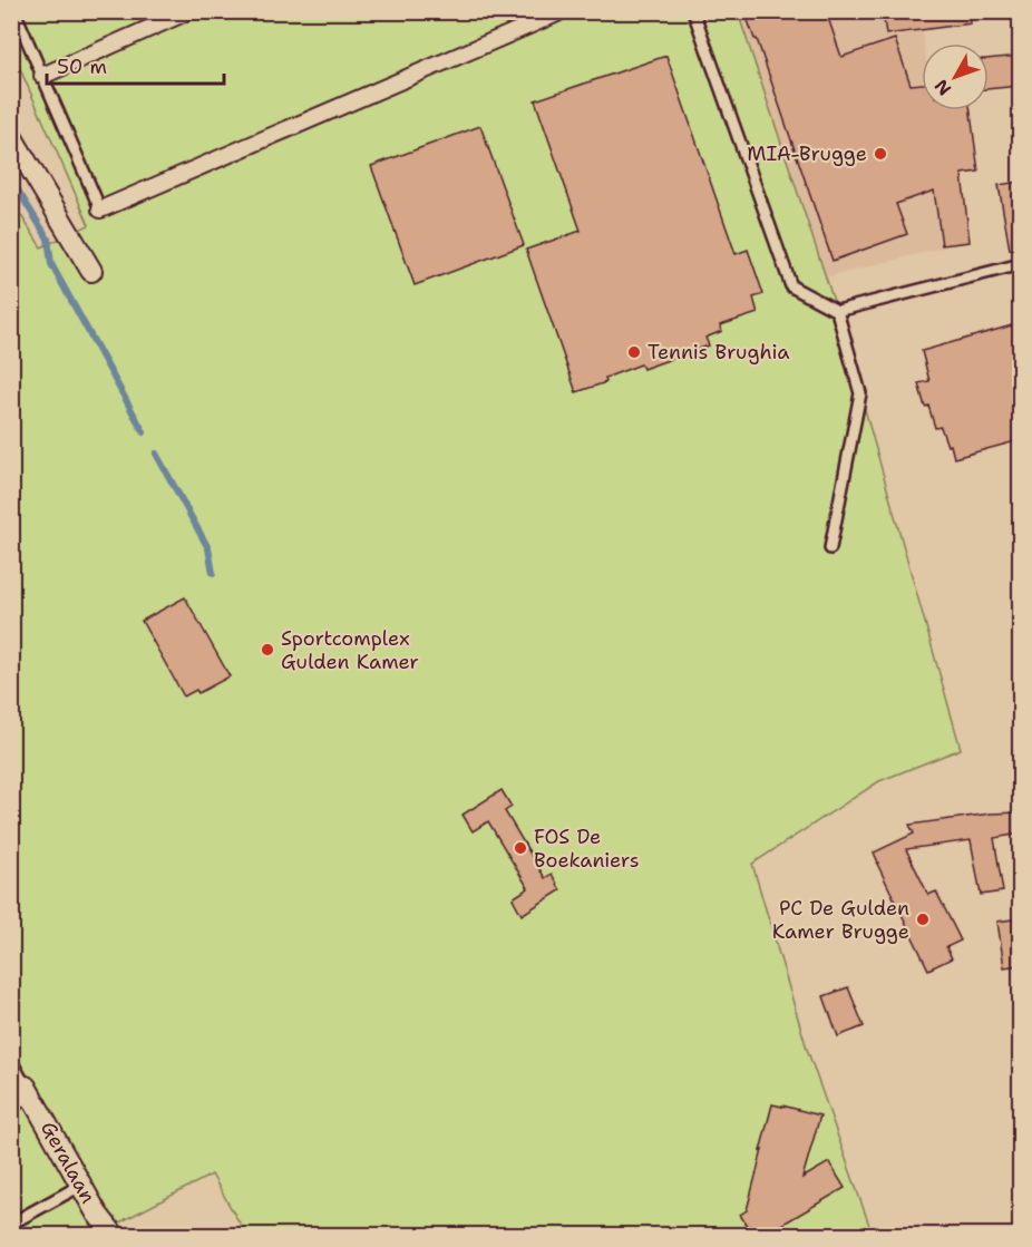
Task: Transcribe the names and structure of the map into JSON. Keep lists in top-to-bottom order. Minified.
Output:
{"streets":{"street":["Geralaan"]},"places":["MIA-Brugge","Tennis Brughia","Sportcomplex Gulden Kamer","FOS De Boekaniers","PC De Gulden Kamer Brugge"],"scale_bar":"50 m","north":"bottom left"}
